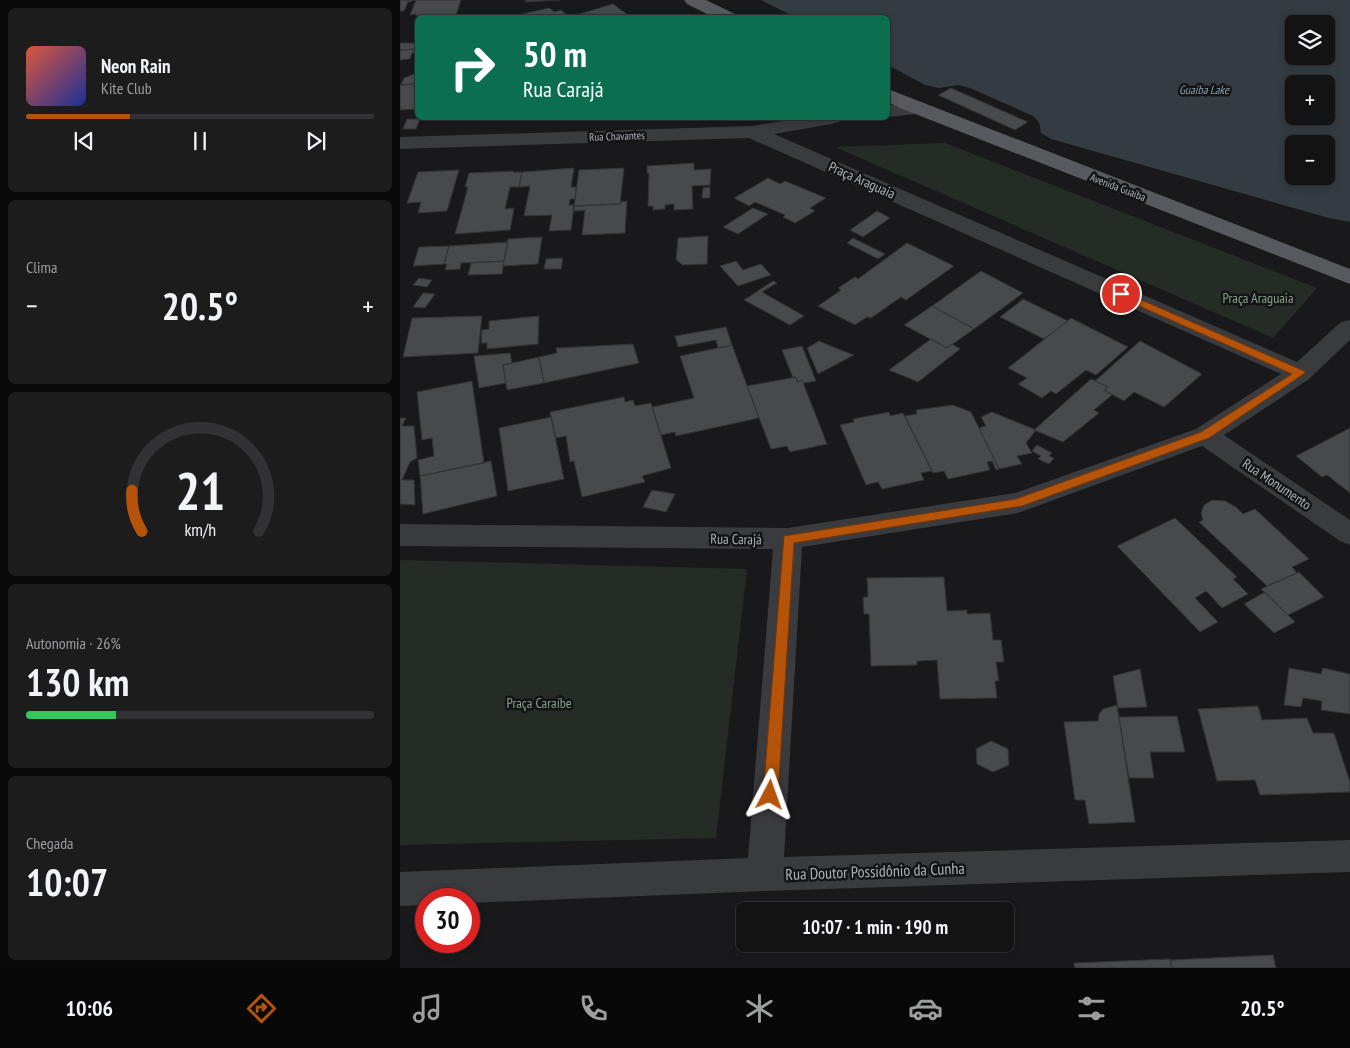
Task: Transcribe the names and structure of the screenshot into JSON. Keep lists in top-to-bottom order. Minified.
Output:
{"streets":{"main road":["Avenida Guaíba"],"street":["Rua Chavantes","Praça Araguaia","Rua Monumento","Rua Carajá","Rua Doutor Possidônio da Cunha"]},"crossings":[["Rua Chavantes","Praça Araguaia"],["Praça Araguaia","Rua Carajá"],["Rua Monumento","Rua Carajá"]],"water":["Guaíba Lake"],"parks":["Praça Araguaia","Praça Caraíbe"],"page":{"map_buttons":["+","−"],"turn":["50 m","Rua Carajá"],"song":["Neon Rain","Kite Club"],"tile":["Clima",["Autonomia · 26%","130 km"],["Chegada","10:07"]],"heat":["−","20.5°","+"],"limit":"30","trip":"10:07 · 1 min · 190 m","tabs":["10:06","20.5°"],"gauge":["21","km/h"]}}
